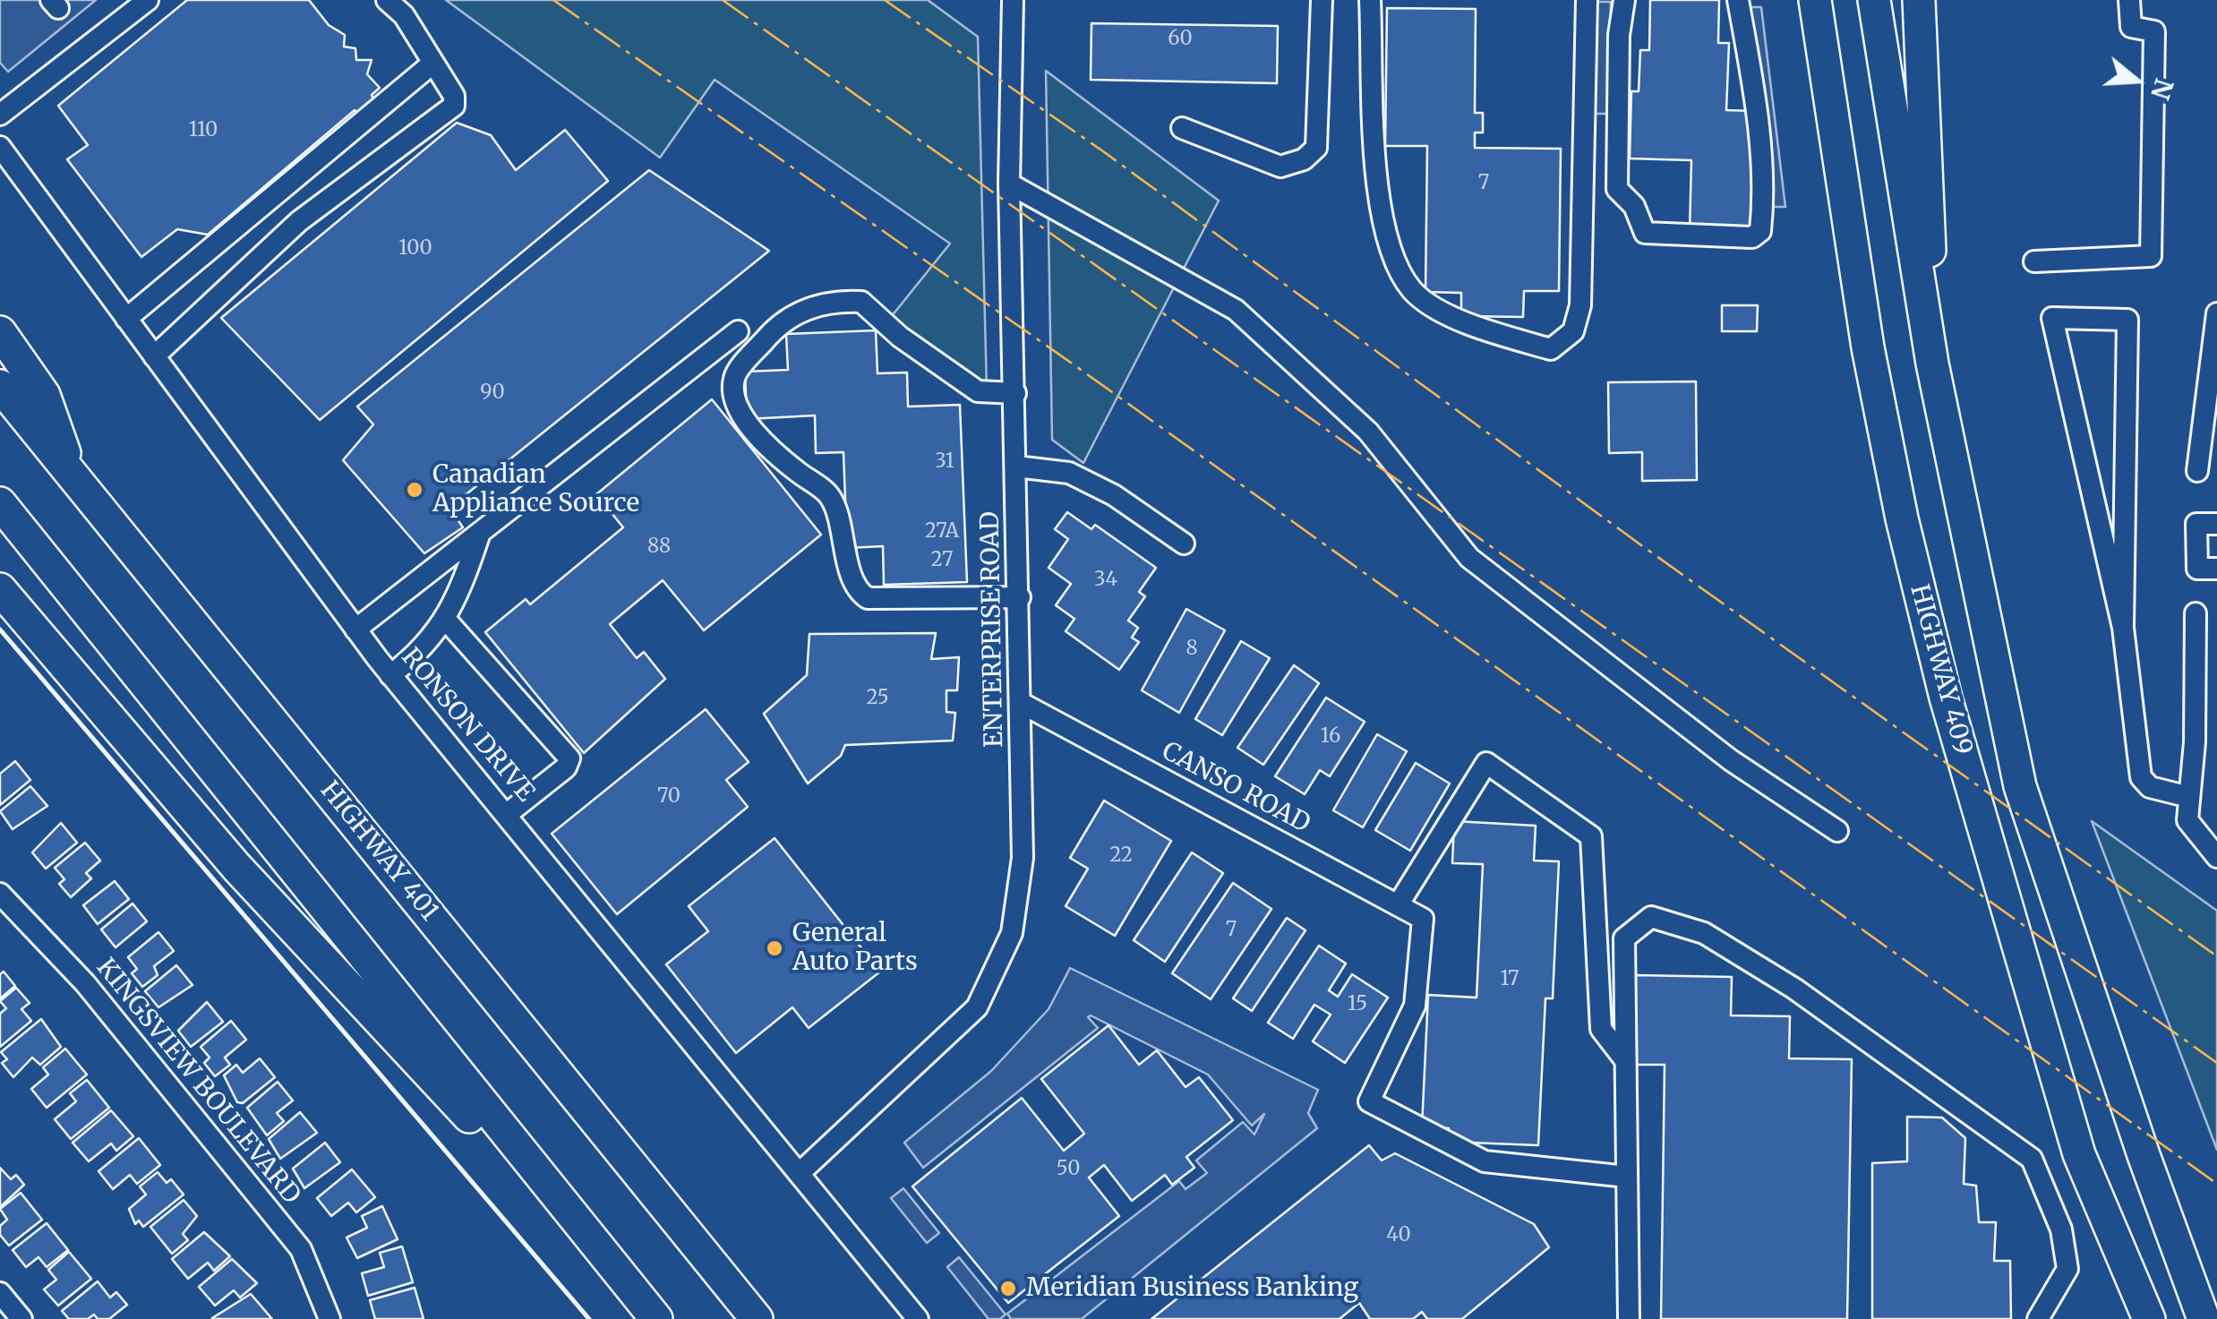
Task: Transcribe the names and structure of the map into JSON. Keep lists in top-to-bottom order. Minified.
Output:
{"streets":{"highway":["HIGHWAY 409","HIGHWAY 401"],"street":["ENTERPRISE ROAD","RONSON DRIVE","CANSO ROAD","KINGSVIEW BOULEVARD"]},"crossings":[["ENTERPRISE ROAD","RONSON DRIVE"],["ENTERPRISE ROAD","CANSO ROAD"]],"places":["Canadian Appliance Source","General Auto Parts","Meridian Business Banking"],"house_numbers":["60","110","7","100","90","31","27A","88","27","34","8","25","16","70","22","7","17","15","50","40"],"north":"right"}
